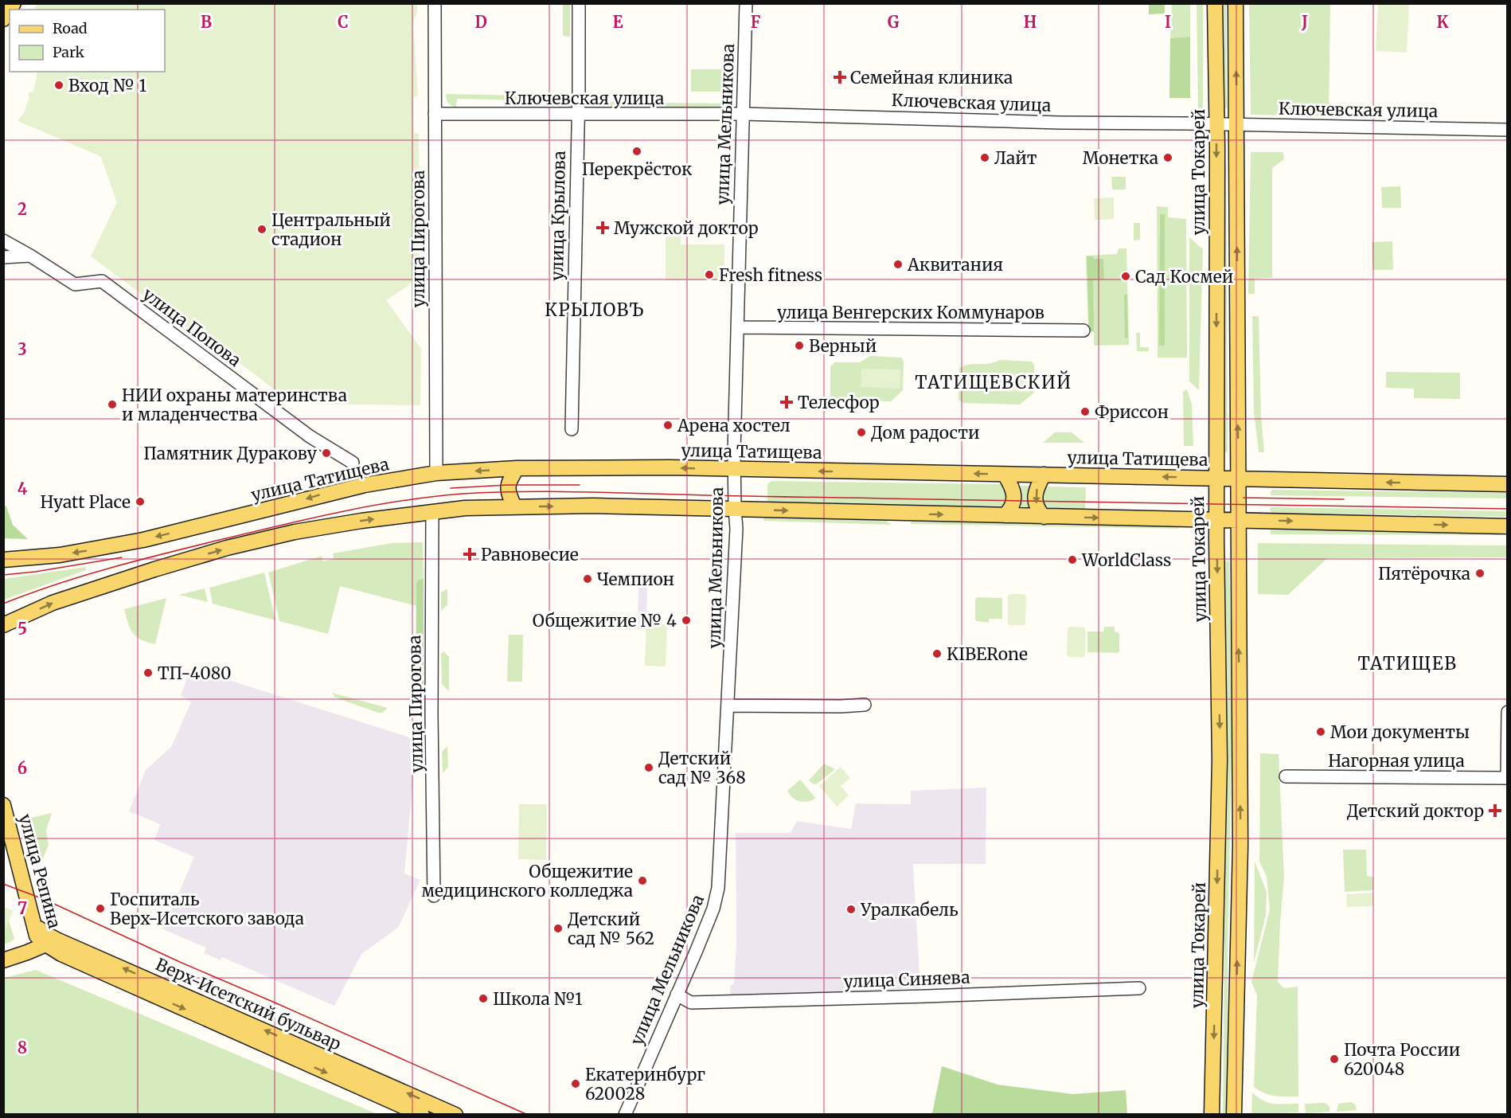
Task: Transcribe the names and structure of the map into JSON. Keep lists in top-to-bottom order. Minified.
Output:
{"streets":{"main road":["улица Токарей","улица Татищева","улица Репина","Верх-Исетский бульвар"],"street":["Ключевская улица","улица Мельникова","улица Крылова","улица Пирогова","улица Венгерских Коммунаров","улица Попова","Нагорная улица","улица Синяева"]},"crossings":[["Ключевская улица","улица Мельникова"],["Ключевская улица","улица Токарей"],["Ключевская улица","улица Крылова"],["Ключевская улица","улица Пирогова"],["улица Мельникова","улица Венгерских Коммунаров"],["улица Мельникова","улица Татищева"],["улица Мельникова","улица Синяева"],["улица Токарей","улица Татищева"],["улица Пирогова","улица Татищева"],["улица Репина","Верх-Исетский бульвар"]],"districts":["КРЫЛОВЪ","ТАТИЩЕВСКИЙ","ТАТИЩЕВ"],"places":{"health":["Семейная клиника","Мужской доктор","Телесфор","Равновесие","Детский доктор"],"other":["Вход № 1","Перекрёсток","Лайт","Монетка","Центральный стадион","Аквитания","Fresh fitness","Сад Космей","Верный","НИИ охраны материнства и младенчества","Фриссон","Арена хостел","Дом радости","Памятник Дуракову","Hyatt Place","WorldClass","Пятёрочка","Чемпион","Общежитие № 4","KIBERone","ТП-4080","Мои документы","Детский сад № 368","Общежитие медицинского колледжа","Госпиталь Верх-Исетского завода","Уралкабель","Детский сад № 562","Школа №1","Почта России 620048","Екатеринбург 620028"]},"legend":["Road","Park"],"grid":{"columns":["B","C","D","E","F","G","H","I","J","K"],"rows":["2","3","4","5","6","7","8"]}}
